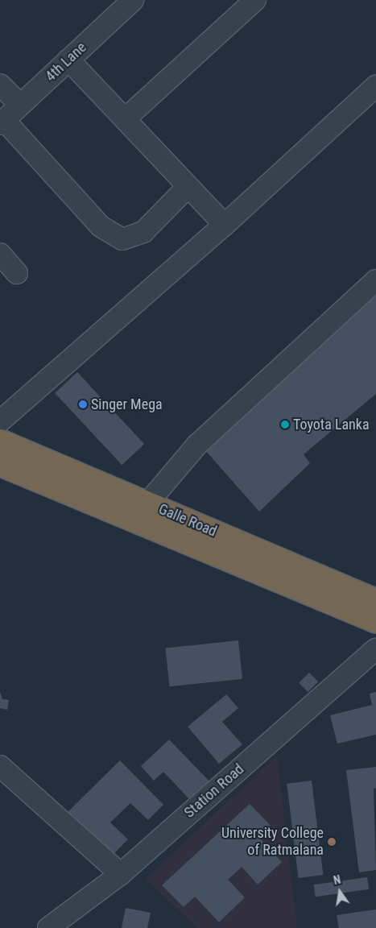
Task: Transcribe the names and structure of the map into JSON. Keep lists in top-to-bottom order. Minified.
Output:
{"streets":{"highway":["Galle Road"],"street":["4th Lane","Station Road"]},"places":["Singer Mega","Toyota Lanka","University College of Ratmalana"],"north":"top"}
